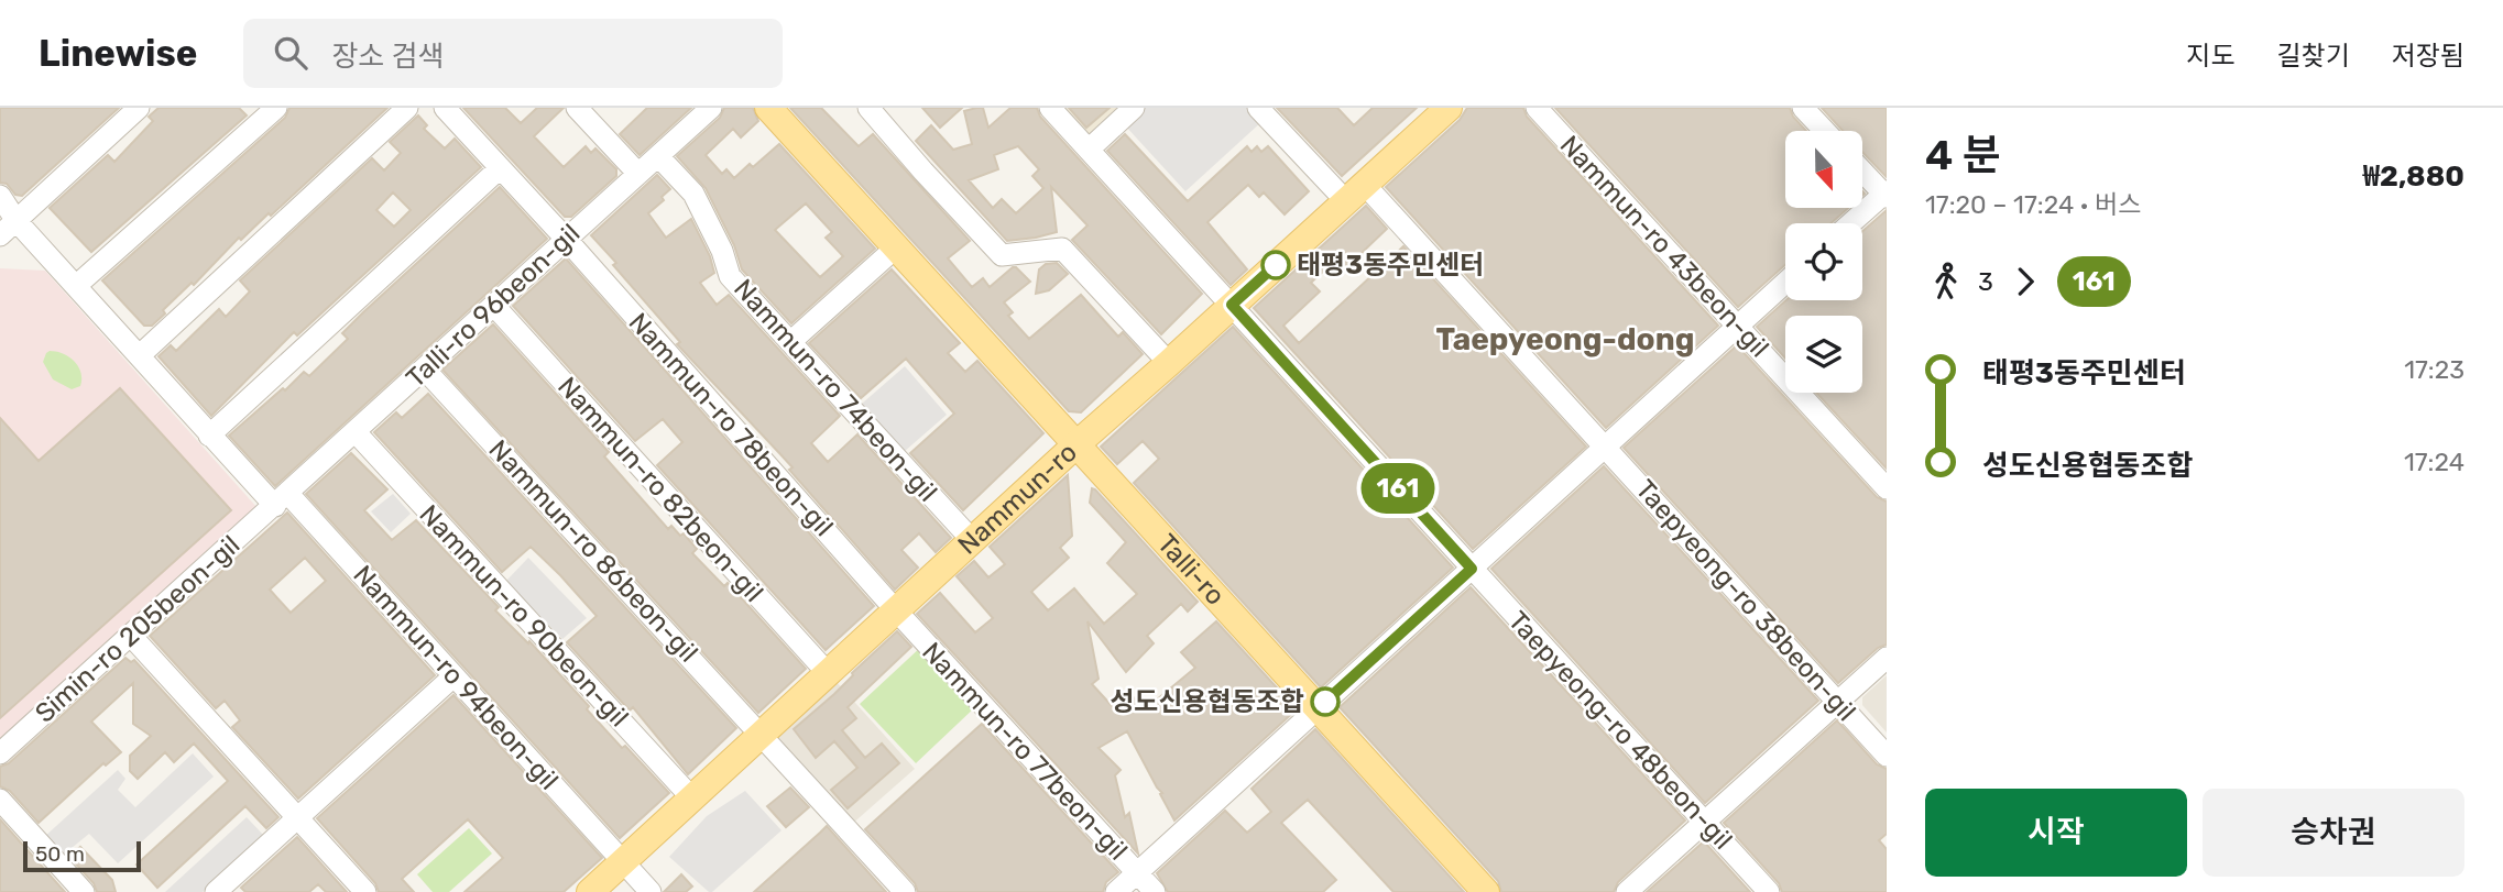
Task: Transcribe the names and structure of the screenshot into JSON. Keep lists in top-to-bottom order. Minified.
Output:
{"streets":{"main road":["Nammun-ro","Talli-ro"],"street":["Nammun-ro 43beon-gil","Talli-ro 96beon-gil","Nammun-ro 74beon-gil","Nammun-ro 78beon-gil","Nammun-ro 82beon-gil","Nammun-ro 86beon-gil","Taepyeong-ro 38beon-gil","Nammun-ro 90beon-gil","Simin-ro 205beon-gil","Nammun-ro 94beon-gil","Taepyeong-ro 48beon-gil","Nammun-ro 77beon-gil"]},"crossings":[["Talli-ro 96beon-gil","Nammun-ro 74beon-gil"],["Talli-ro 96beon-gil","Nammun-ro 78beon-gil"],["Talli-ro 96beon-gil","Nammun-ro 82beon-gil"],["Talli-ro 96beon-gil","Nammun-ro 86beon-gil"],["Talli-ro 96beon-gil","Nammun-ro 90beon-gil"],["Talli-ro 96beon-gil","Simin-ro 205beon-gil"],["Talli-ro 96beon-gil","Nammun-ro 94beon-gil"],["Nammun-ro 74beon-gil","Nammun-ro"],["Nammun-ro 78beon-gil","Nammun-ro"],["Nammun-ro 78beon-gil","Nammun-ro 77beon-gil"],["Nammun-ro 82beon-gil","Nammun-ro"],["Nammun-ro","Nammun-ro 86beon-gil"],["Nammun-ro","Talli-ro"],["Nammun-ro","Taepyeong-ro 38beon-gil"],["Nammun-ro","Nammun-ro 90beon-gil"],["Nammun-ro","Nammun-ro 94beon-gil"],["Nammun-ro","Taepyeong-ro 48beon-gil"],["Nammun-ro","Nammun-ro 77beon-gil"],["Simin-ro 205beon-gil","Nammun-ro 94beon-gil"]],"districts":["Taepyeong-dong"],"places":["태평3동주민센터","성도신용협동조합"],"lines":["bus line 161"],"scale_bar":"50 m","north":"bottom","page":{"header":"Linewise","search":"장소 검색","nav":["지도","길찾기","저장됨"],"on_map":"161","heading":["4 분","17:20 – 17:24 · 버스","₩2,880"],"legs":["3","161"],"list":[{"name":"태평3동주민센터","value":"17:23"},{"name":"성도신용협동조합","value":"17:24"}],"buttons":["시작","승차권"],"scale":"50 m"}}
